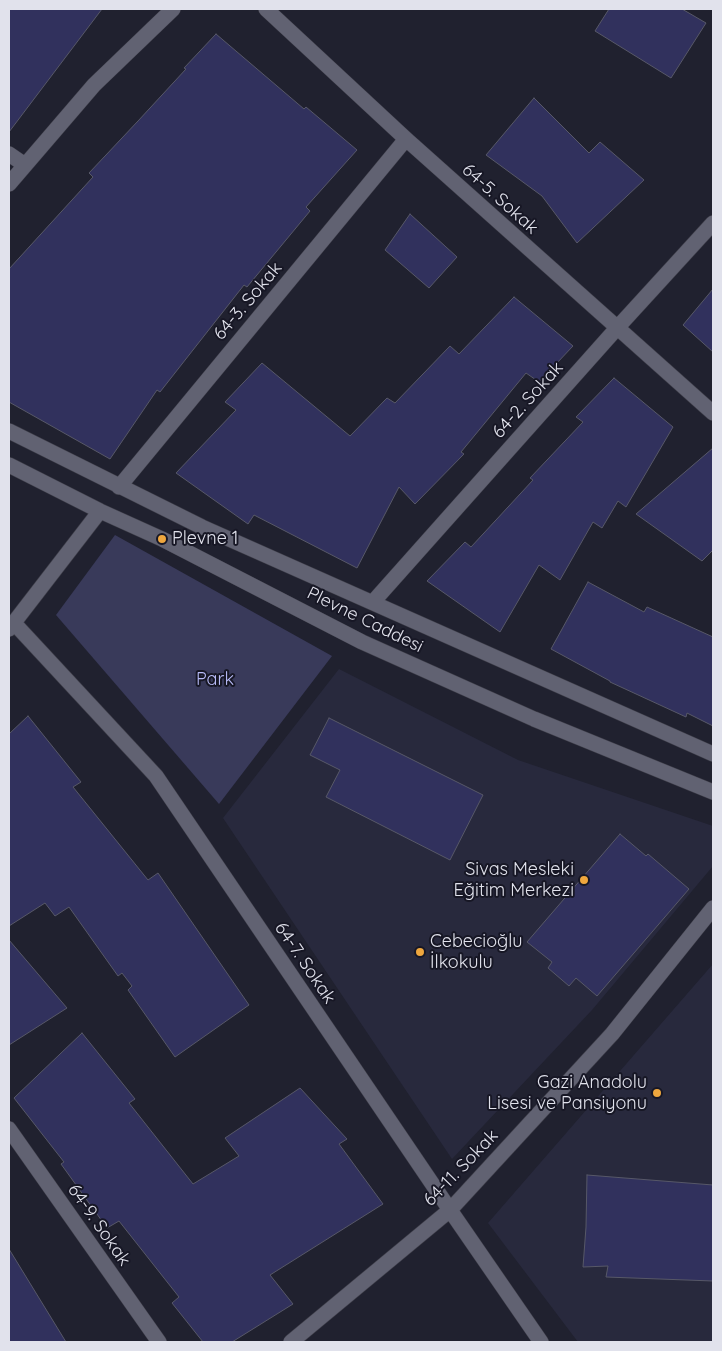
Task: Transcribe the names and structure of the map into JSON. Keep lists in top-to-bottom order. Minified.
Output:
{"streets":{"street":["64-5. Sokak","64-3. Sokak","64-2. Sokak","Plevne Caddesi","64-7. Sokak","64-11. Sokak","64-9. Sokak"]},"crossings":[["64-5. Sokak","64-3. Sokak"],["64-5. Sokak","64-2. Sokak"],["64-3. Sokak","Plevne Caddesi"],["64-2. Sokak","Plevne Caddesi"],["64-7. Sokak","64-11. Sokak"]],"parks":["Park"],"places":["Plevne 1","Sivas Mesleki Eğitim Merkezi","Cebecioğlu İlkokulu","Gazi Anadolu Lisesi ve Pansiyonu"]}
